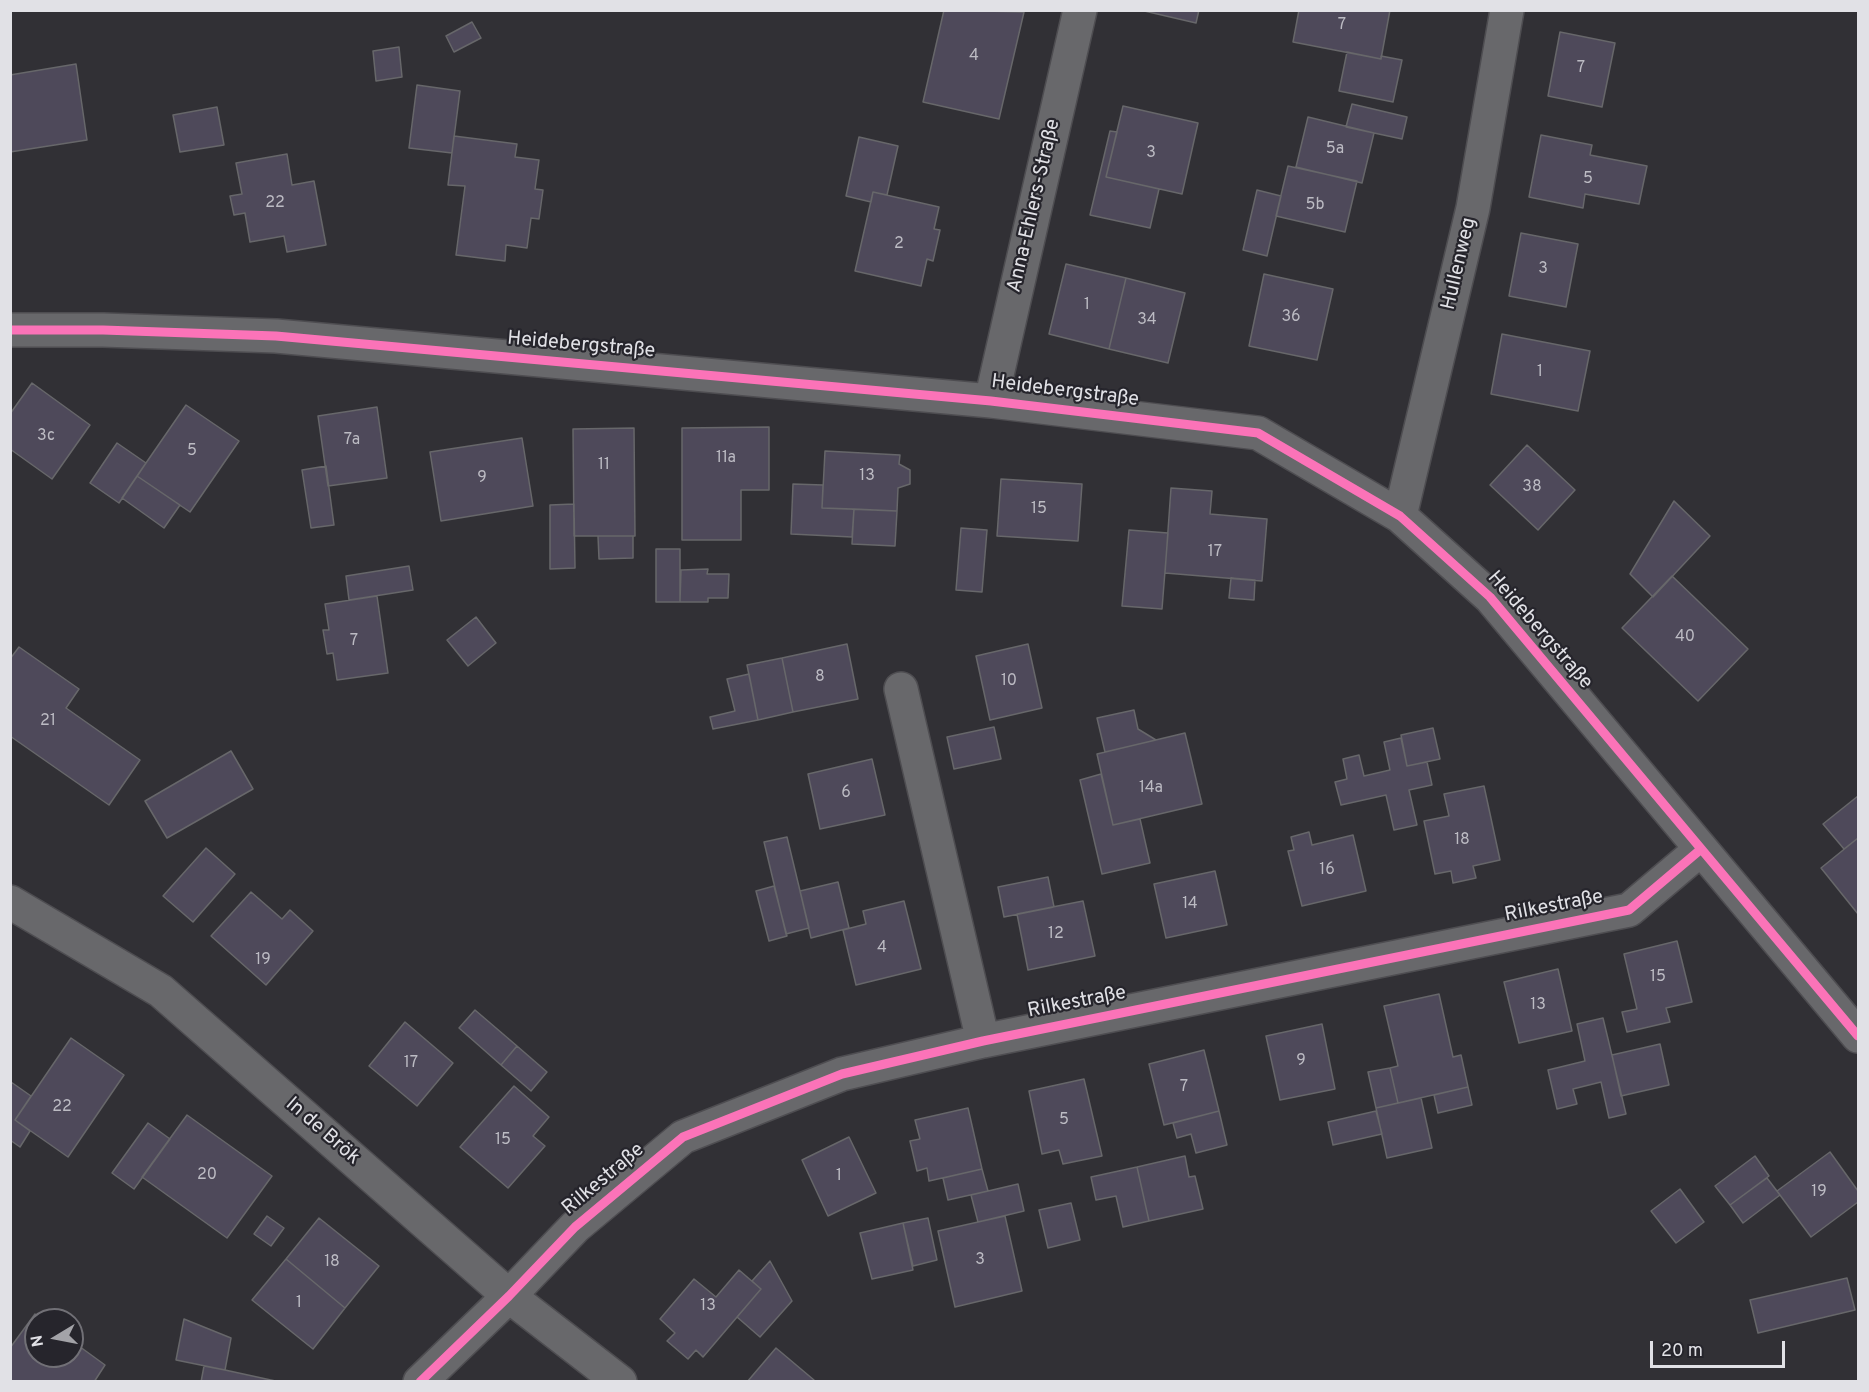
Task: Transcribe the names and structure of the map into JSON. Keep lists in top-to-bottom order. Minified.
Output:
{"streets":{"street":["Anna-Ehlers-Straße","Hullenweg","Heidebergstraße","Rilkestraße","In de Brök"]},"crossings":[["Anna-Ehlers-Straße","Heidebergstraße"],["Hullenweg","Heidebergstraße"],["Heidebergstraße","Rilkestraße"],["Rilkestraße","In de Brök"]],"house_numbers":["7","4","7","5a","3","5","22","5b","2","3","1","36","34","1","3c","7a","5","11a","11","13","9","38","15","17","40","7","8","10","21","14a","6","18","16","14","12","4","19","15","13","9","17","7","22","5","15","20","1","19","3","18","1","13"],"scale_bar":"20 m","north":"left"}
